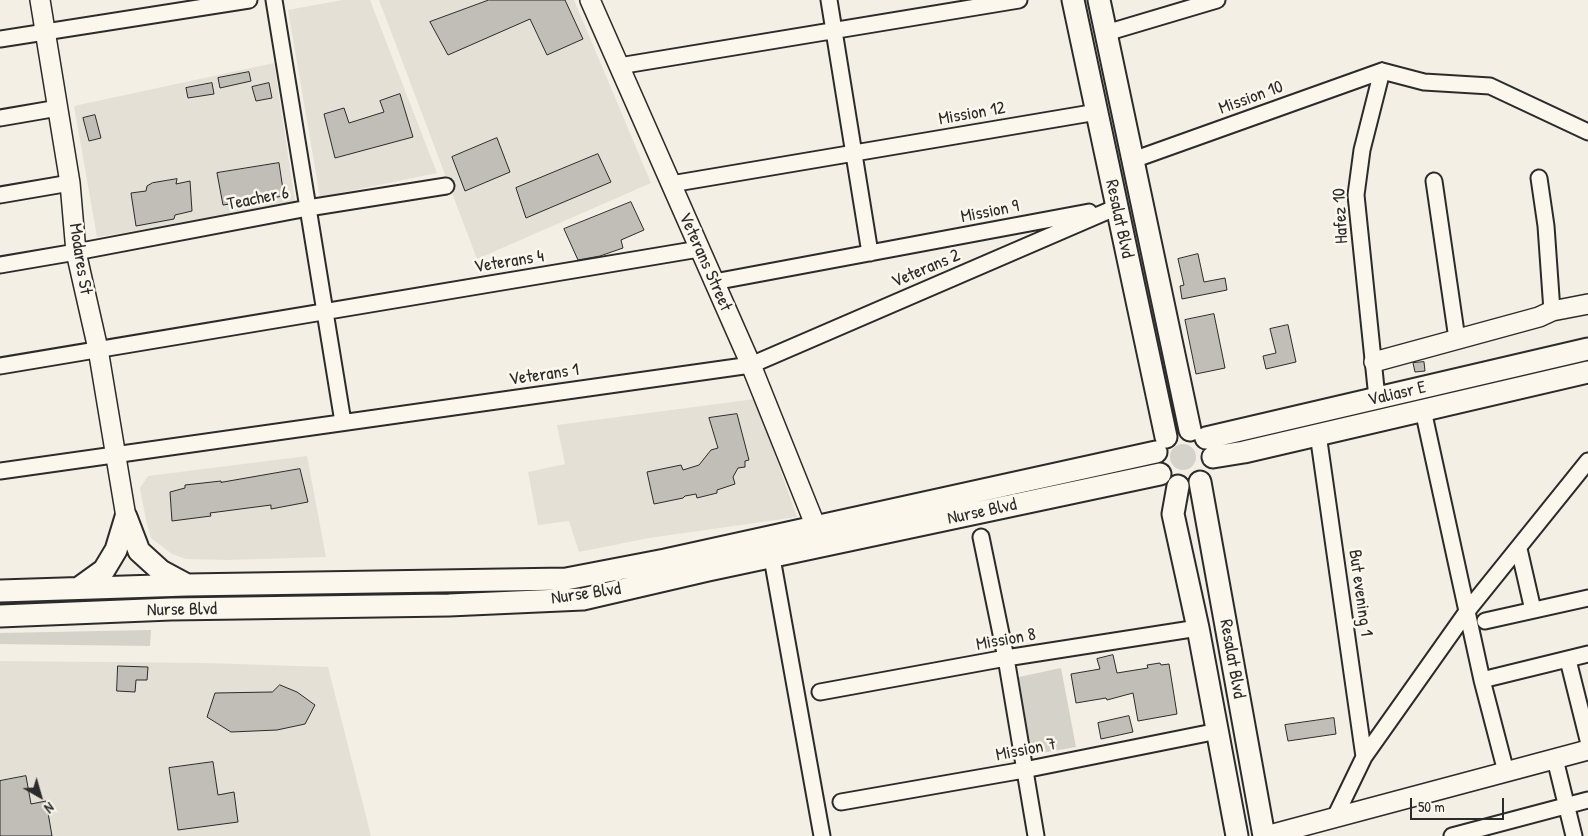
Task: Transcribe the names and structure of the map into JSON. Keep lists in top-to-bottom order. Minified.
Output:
{"streets":{"main road":["Resalat Blvd","Valiasr E","Nurse Blvd"],"street":["Mission 10","Mission 12","Teacher 6","Mission 9","Hafez 10","Modares St","Veterans 4","Veterans Street","Veterans 2","Veterans 1","But evening 1","Mission 8","Mission 7"]},"crossings":[["Mission 10","Hafez 10"],["Mission 10","Resalat Blvd"],["Mission 12","Resalat Blvd"],["Mission 12","Veterans Street"],["Teacher 6","Modares St"],["Mission 9","Resalat Blvd"],["Mission 9","Veterans Street"],["Mission 9","Veterans 2"],["Hafez 10","Valiasr E"],["Resalat Blvd","Veterans 2"],["Resalat Blvd","Valiasr E"],["Resalat Blvd","Nurse Blvd"],["Resalat Blvd","Mission 8"],["Resalat Blvd","Mission 7"],["Modares St","Veterans 4"],["Modares St","Veterans 1"],["Veterans 4","Veterans Street"],["Veterans Street","Veterans 2"],["Veterans Street","Veterans 1"],["Veterans Street","Nurse Blvd"],["Veterans 2","Veterans 1"],["Valiasr E","Nurse Blvd"],["Valiasr E","But evening 1"]],"scale_bar":"50 m","north":"bottom right"}
